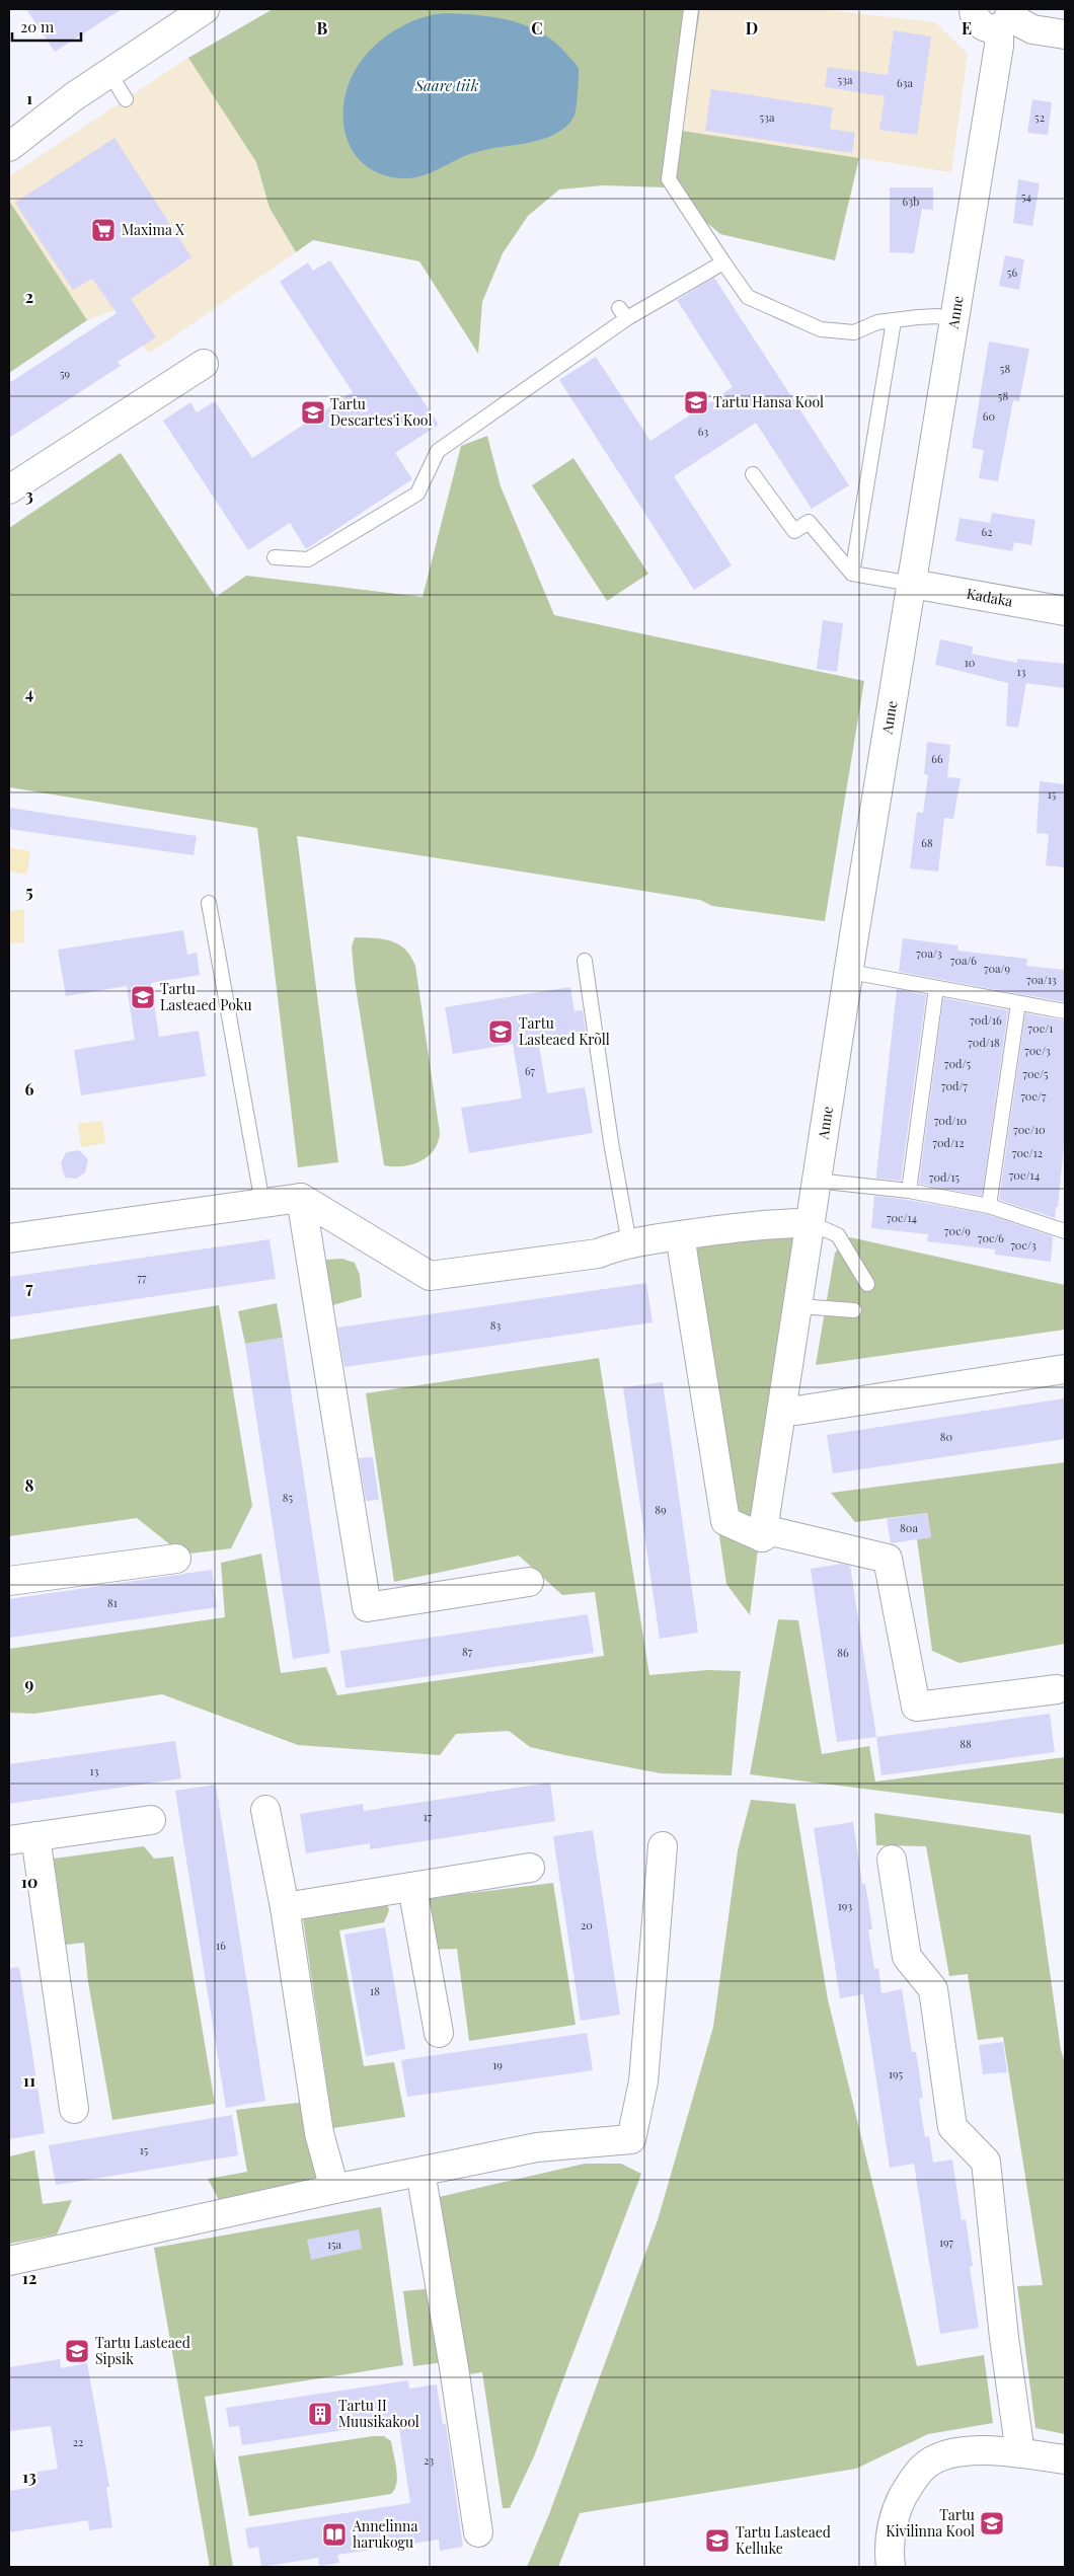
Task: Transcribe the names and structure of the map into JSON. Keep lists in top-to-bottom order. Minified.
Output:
{"streets":{"street":["Anne","Kadaka"]},"crossings":[["Anne","Kadaka"]],"water":["Saare tiik"],"places":{"supermarket":["Maxima X"],"school or university":["Tartu Hansa Kool","Tartu Descartes'i Kool","Tartu Lasteaed Poku","Tartu Lasteaed Krõll","Tartu Lasteaed Sipsik","Tartu Kivilinna Kool","Tartu Lasteaed Kelluke"],"building":["Tartu II Muusikakool"],"library":["Annelinna harukogu"]},"house_numbers":["53a","63a","53a","52","54","63b","56","58","59","58","60","63","62","10","13","66","15","68","70a/3","70a/6","70a/9","70a/13","70d/16","70e/1","70d/18","70e/3","70d/5","67","70e/5","70d/7","70e/7","70d/10","70e/10","70d/12","70e/12","70e/14","70d/15","70c/14","70c/9","70c/6","70c/3","77","83","80","85","89","80a","81","87","86","88","13","17","193","20","16","18","19","195","15","197","15a","22","23"],"scale_bar":"20 m","grid":{"columns":["B","C","D","E"],"rows":["1","2","3","4","5","6","7","8","9","10","11","12","13"]}}
